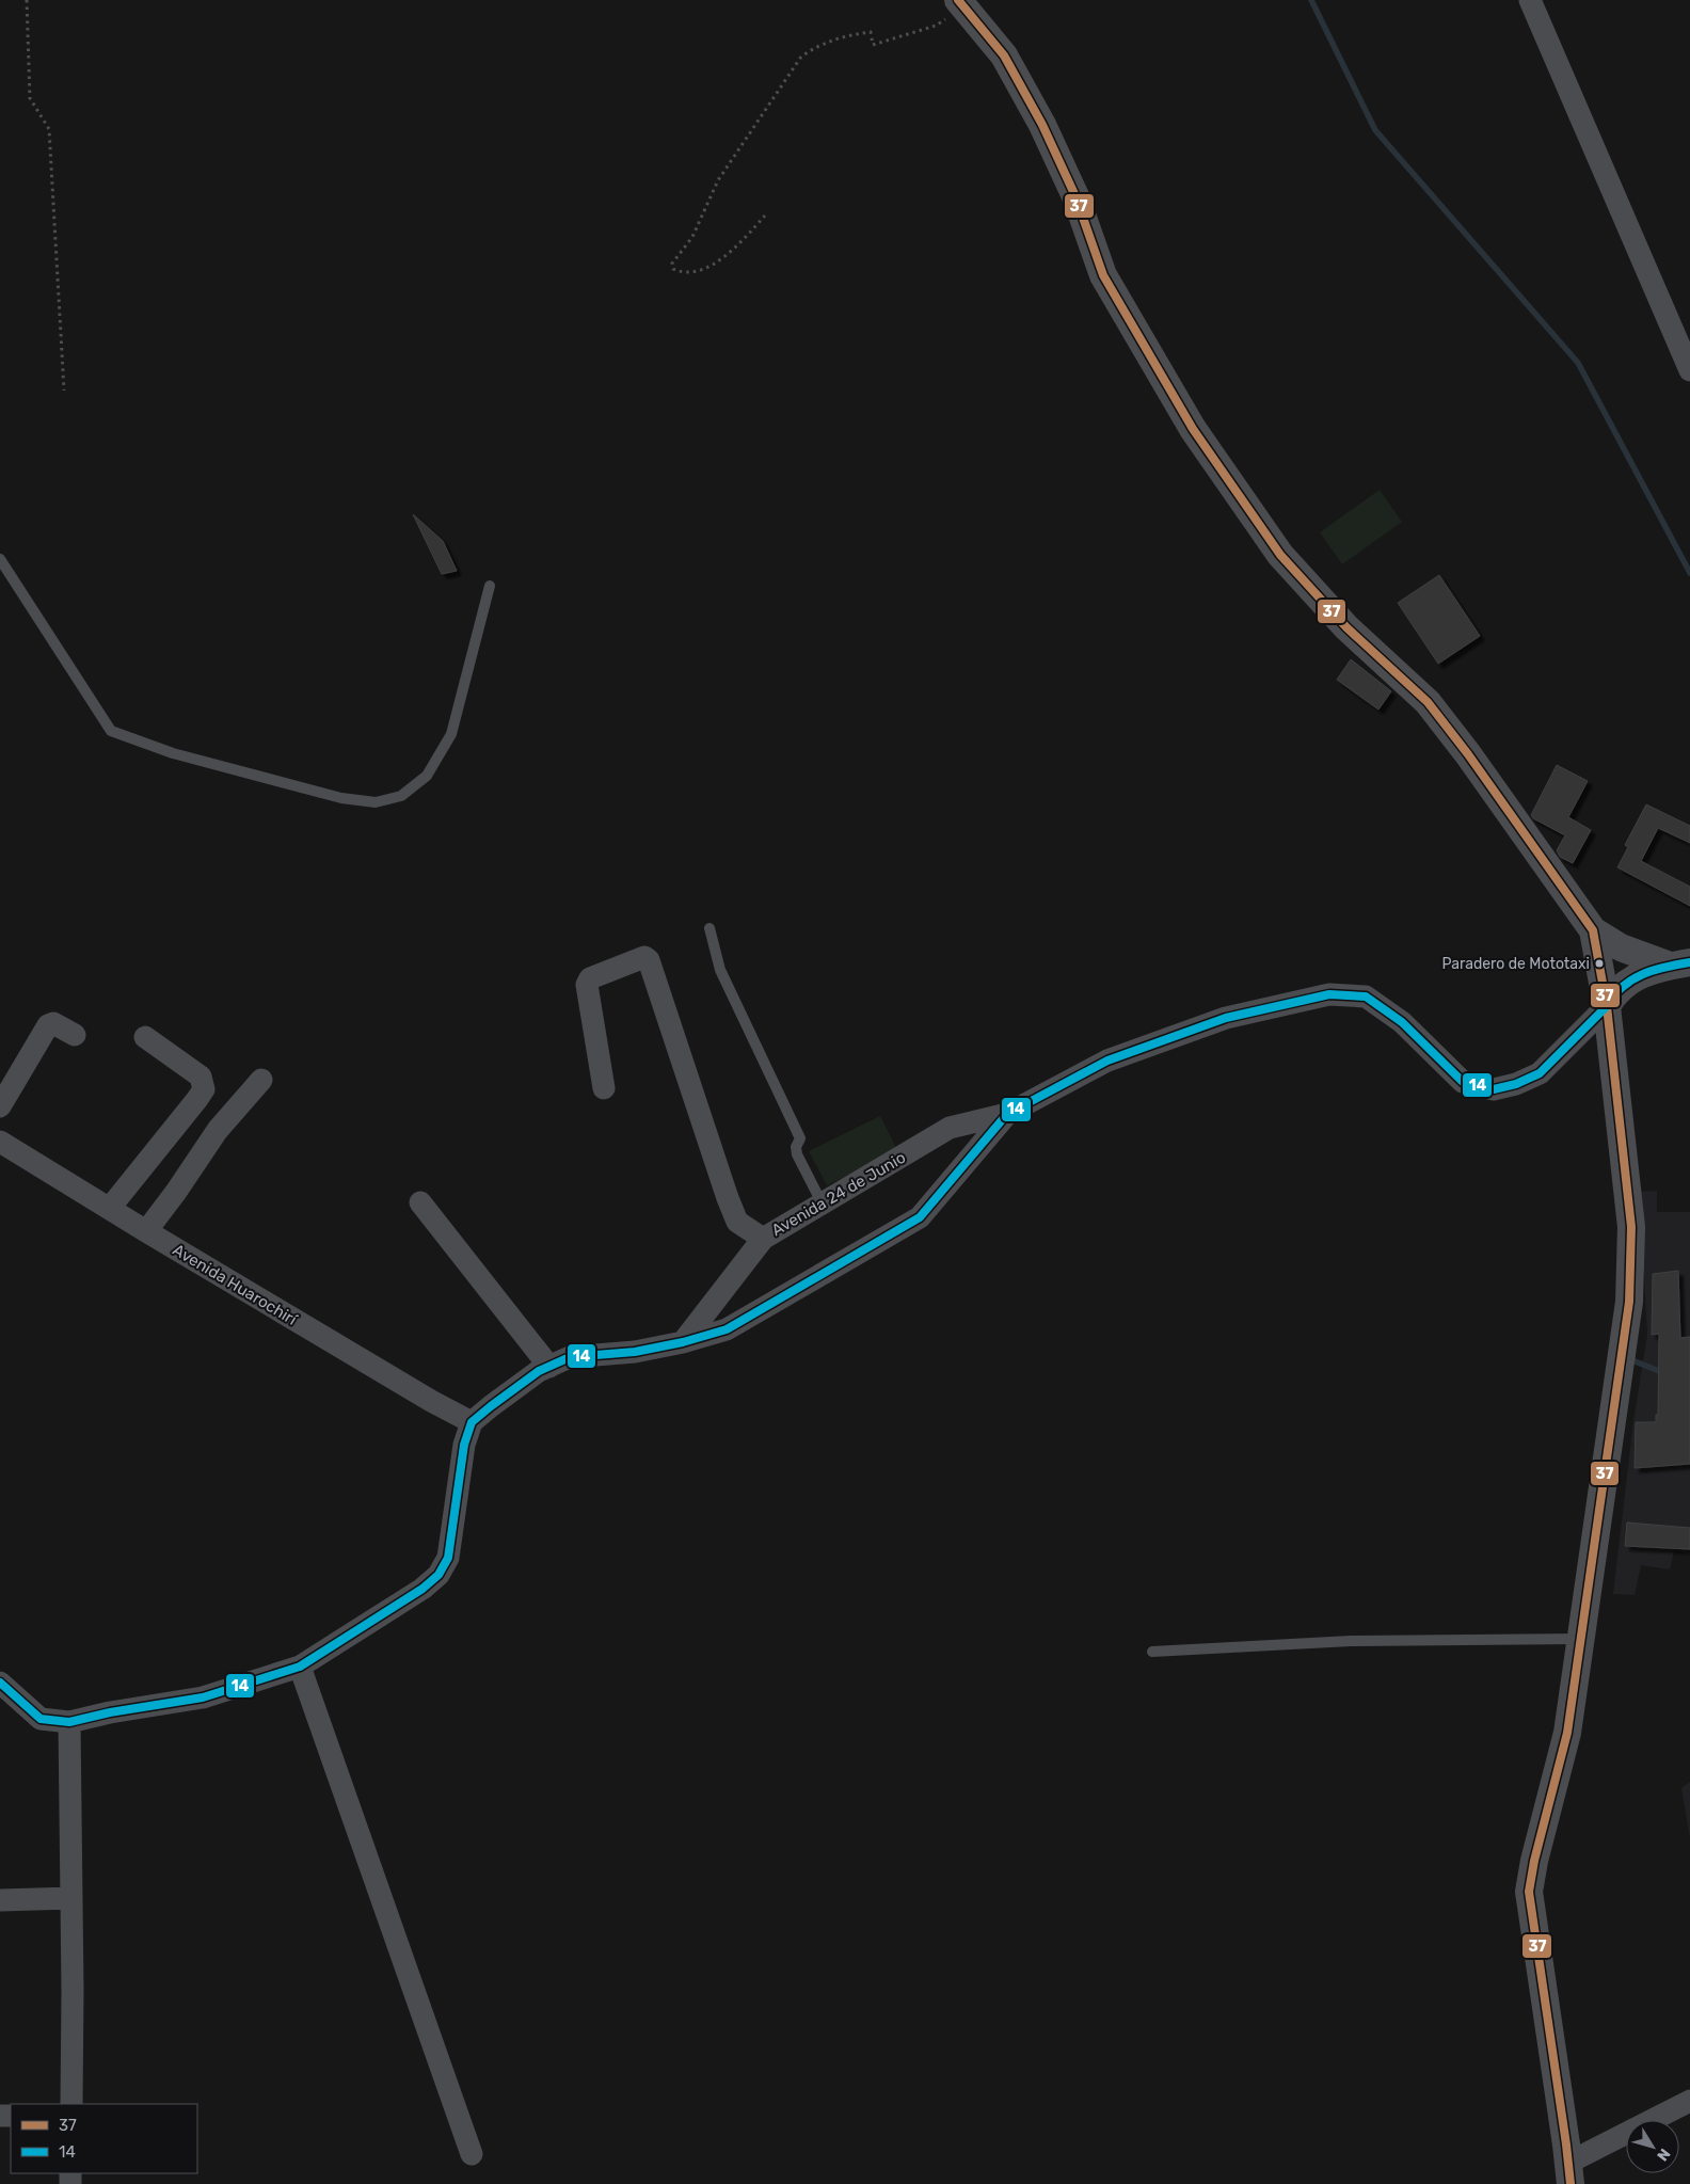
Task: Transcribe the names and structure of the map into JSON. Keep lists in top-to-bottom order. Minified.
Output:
{"streets":{"street":["Avenida 24 de Junio","Avenida Huarochirí"]},"crossings":[["Avenida 24 de Junio","Avenida Huarochirí"]],"places":["Paradero de Mototaxi"],"lines":["transit line 37","transit line 14"],"legend":["37","14"],"north":"bottom right"}
